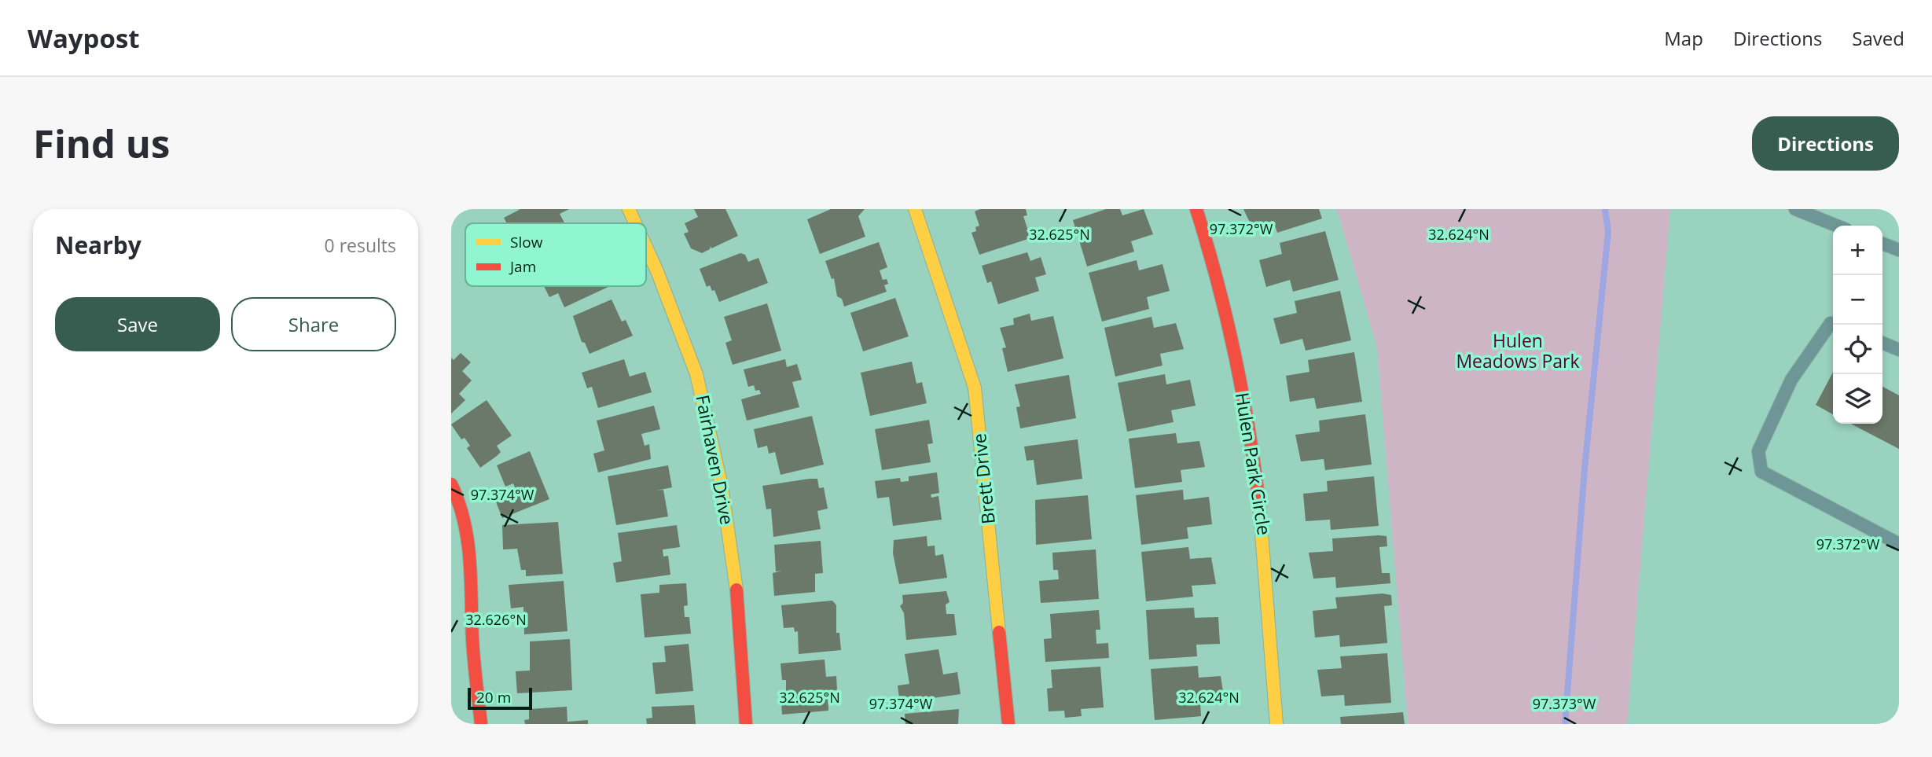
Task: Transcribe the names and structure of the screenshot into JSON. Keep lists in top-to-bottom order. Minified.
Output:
{"streets":{"street":["Fairhaven Drive","Hulen Park Circle","Brett Drive"]},"parks":["Hulen Meadows Park"],"legend":["Slow","Jam"],"scale_bar":"20 m","page":{"header":"Waypost","nav":["Map","Directions","Saved"],"buttons":["Directions",["Save","Share"]],"title":"Find us","heading":["Nearby","0 results"],"map_buttons":["+","−"],"scale":"20 m"},"coordinates":["97.372°W","32.625°N","32.624°N","97.374°W","32.626°N","97.373°W"]}
